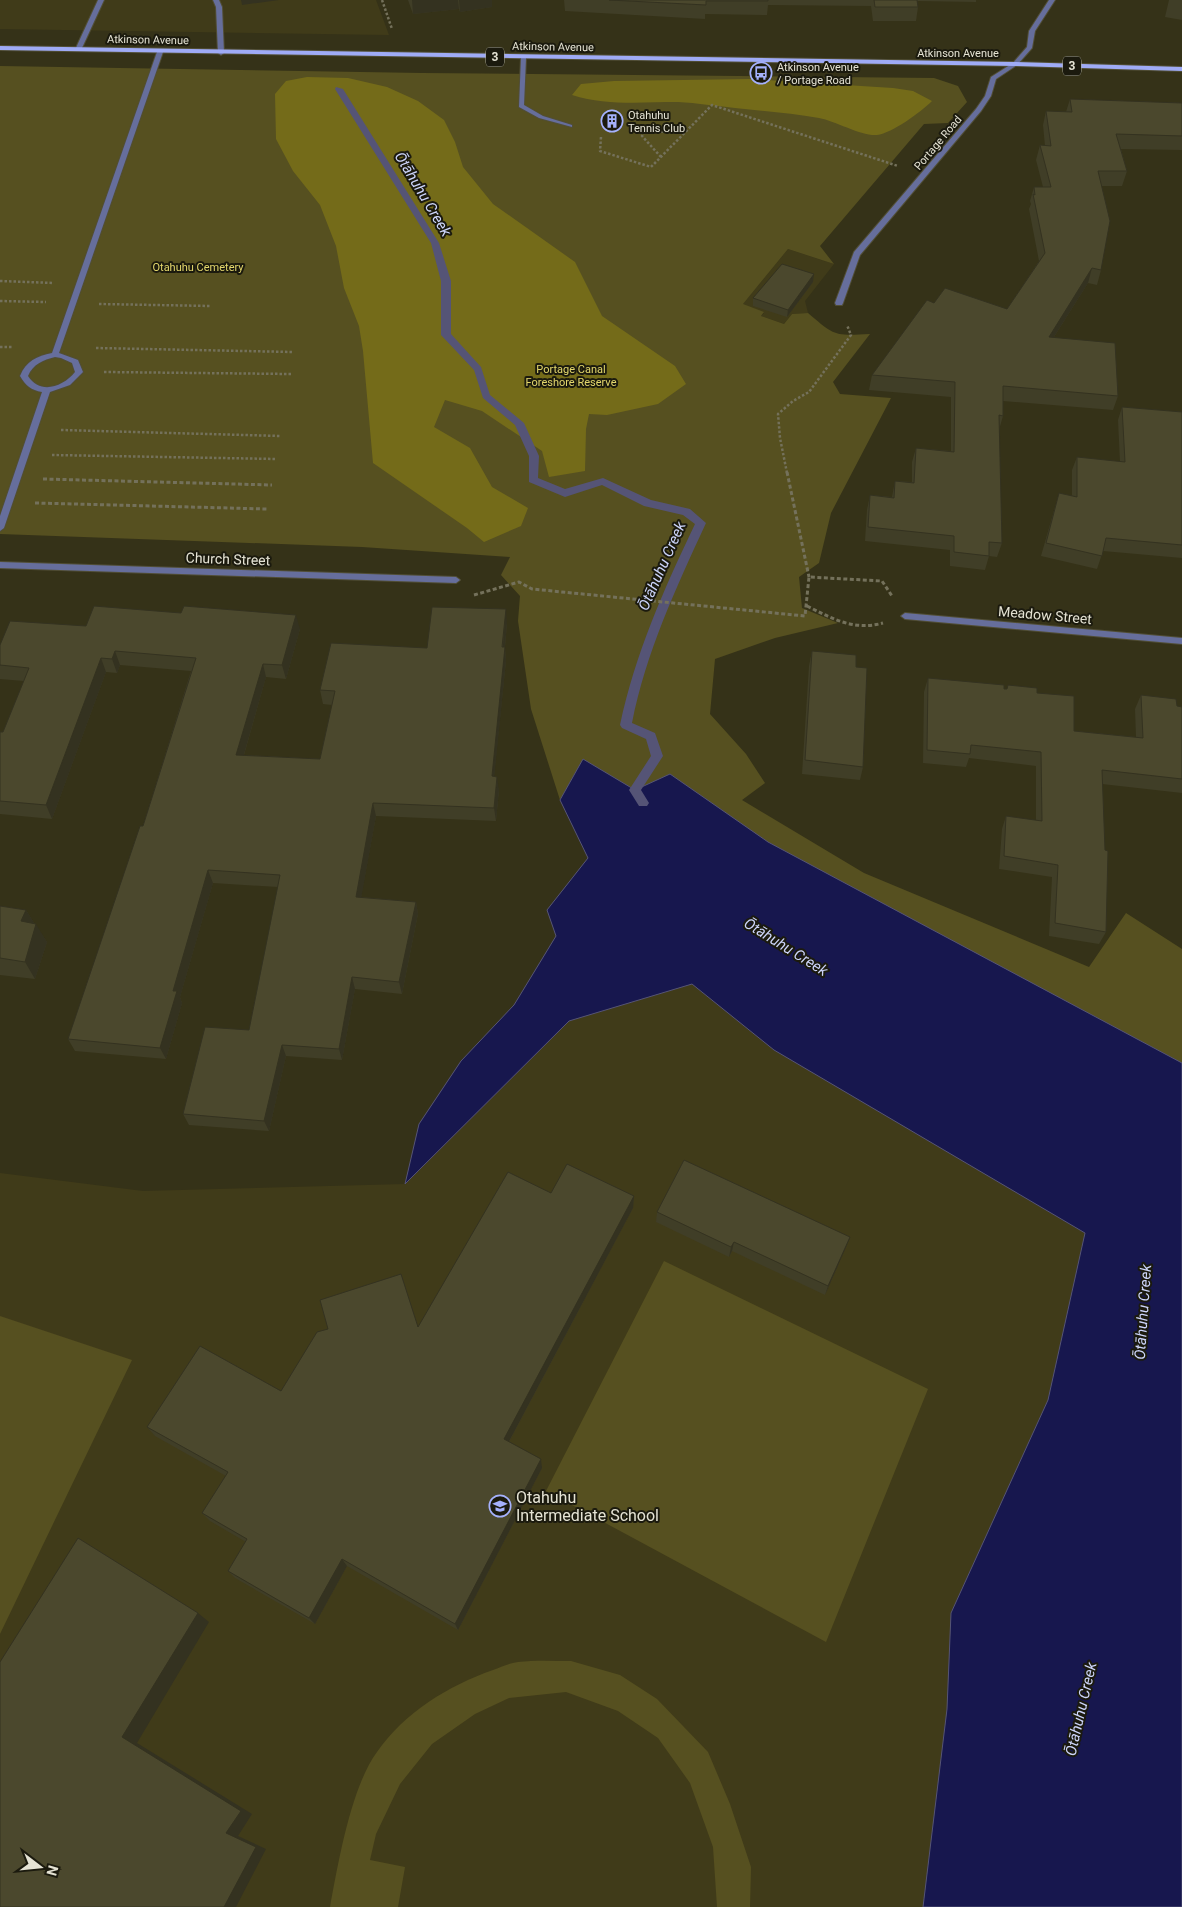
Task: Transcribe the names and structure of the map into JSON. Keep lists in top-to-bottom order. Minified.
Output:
{"streets":{"main road":["Atkinson Avenue","3"],"street":["Portage Road","Church Street","Meadow Street"]},"crossings":[["Atkinson Avenue","3"],["Atkinson Avenue","Portage Road"],["3","Portage Road"]],"water":["Ōtāhuhu Creek"],"parks":["Otahuhu Cemetery","Portage Canal Foreshore Reserve"],"places":{"bus stop":["Atkinson Avenue / Portage Road"],"building":["Otahuhu Tennis Club"],"school or university":["Otahuhu Intermediate School"]},"north":"right"}
